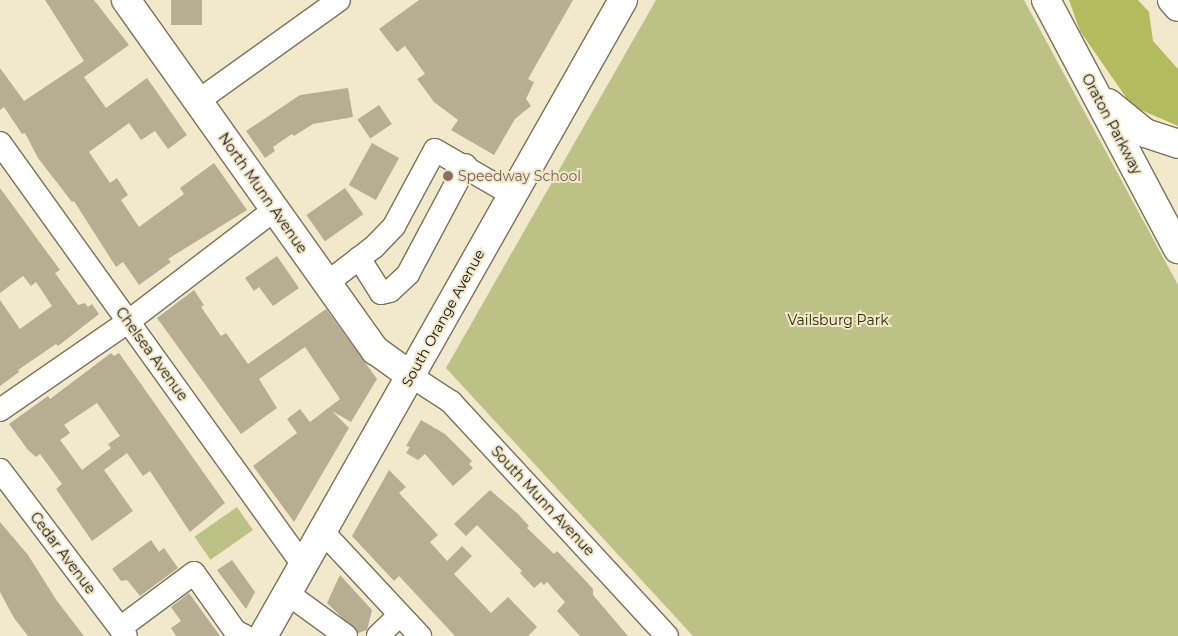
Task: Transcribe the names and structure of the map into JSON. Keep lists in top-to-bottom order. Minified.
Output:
{"streets":{"main road":["Oraton Parkway","North Munn Avenue","South Orange Avenue"],"street":["Chelsea Avenue","South Munn Avenue","Cedar Avenue"]},"crossings":[["North Munn Avenue","South Orange Avenue"],["North Munn Avenue","South Munn Avenue"],["South Orange Avenue","Chelsea Avenue"],["South Orange Avenue","South Munn Avenue"]],"parks":["Vailsburg Park"],"places":["Speedway School"]}
